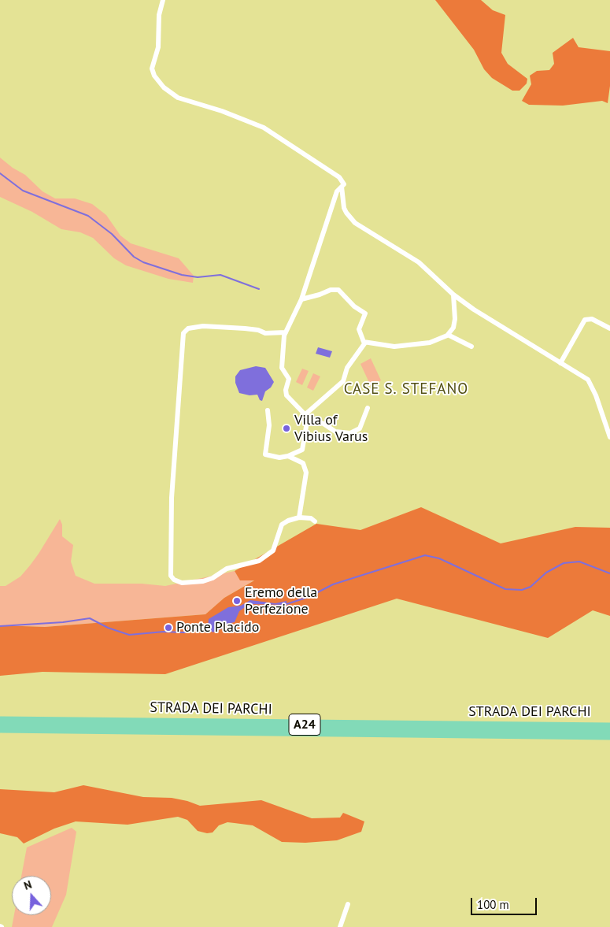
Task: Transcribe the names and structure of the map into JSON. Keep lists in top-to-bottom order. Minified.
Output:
{"streets":{"highway":["STRADA DEI PARCHI","A24"]},"districts":["CASE S. STEFANO"],"places":["Villa of Vibius Varus","Eremo della Perfezione","Ponte Placido"],"scale_bar":"100 m","north":"top"}
